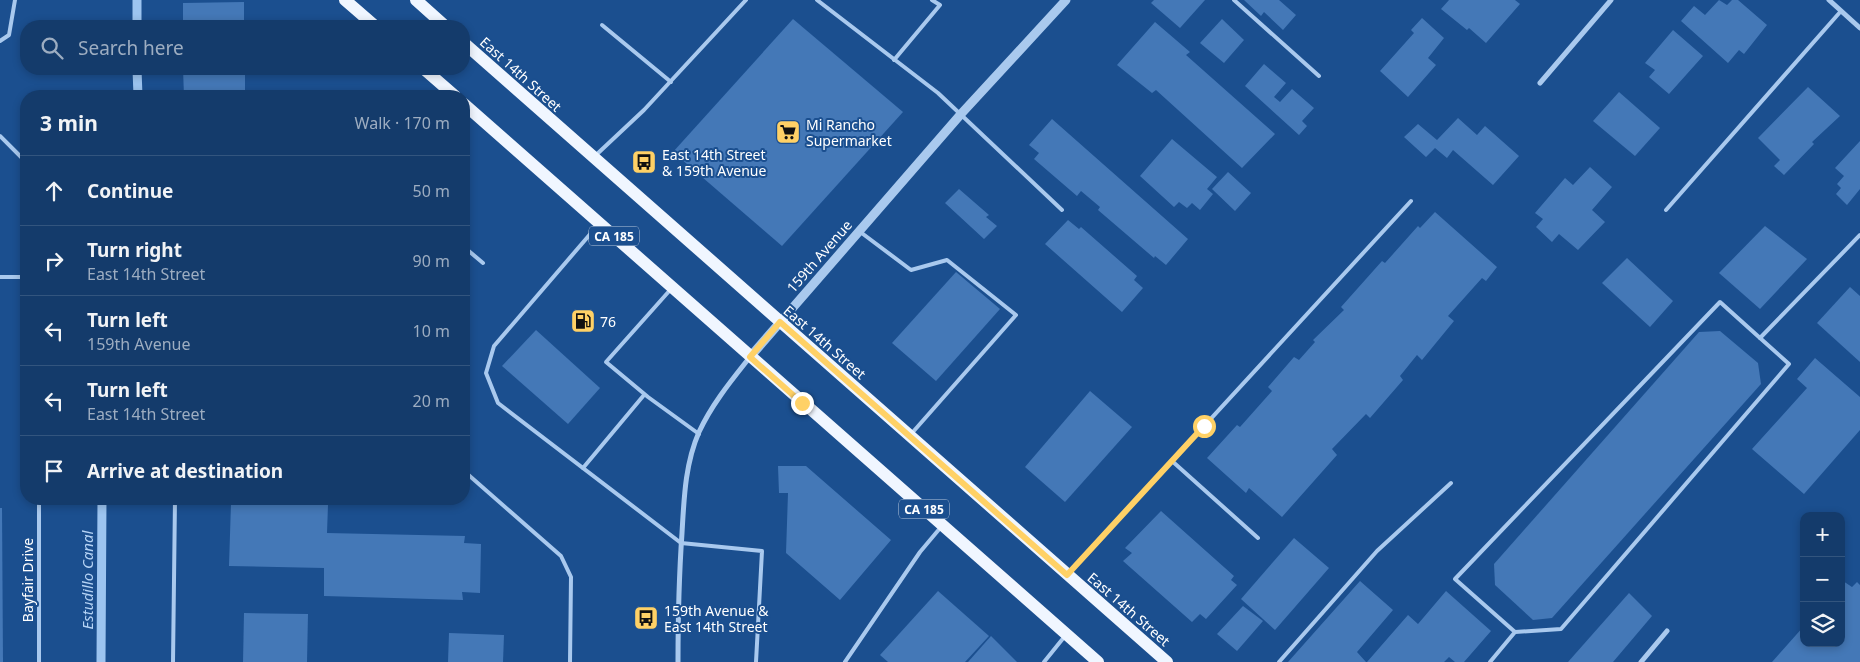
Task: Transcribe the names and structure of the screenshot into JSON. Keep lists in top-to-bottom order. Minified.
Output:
{"streets":{"main road":["East 14th Street","CA 185"],"street":["159th Avenue"],"lane":["Bayfair Drive"]},"crossings":[["East 14th Street","159th Avenue"],["CA 185","159th Avenue"]],"water":["Estudillo Canal"],"places":{"supermarket":["Mi Rancho Supermarket"],"bus stop":["East 14th Street & 159th Avenue","159th Avenue & East 14th Street"],"fuel station":["76"]},"page":{"search":"Search here","heading":["3 min","Walk · 170 m"],"list":[["Continue","50 m"],["Turn right","East 14th Street","90 m"],["Turn left","159th Avenue","10 m"],["Turn left","East 14th Street","20 m"],"Arrive at destination"],"map_buttons":["+","−"]}}
